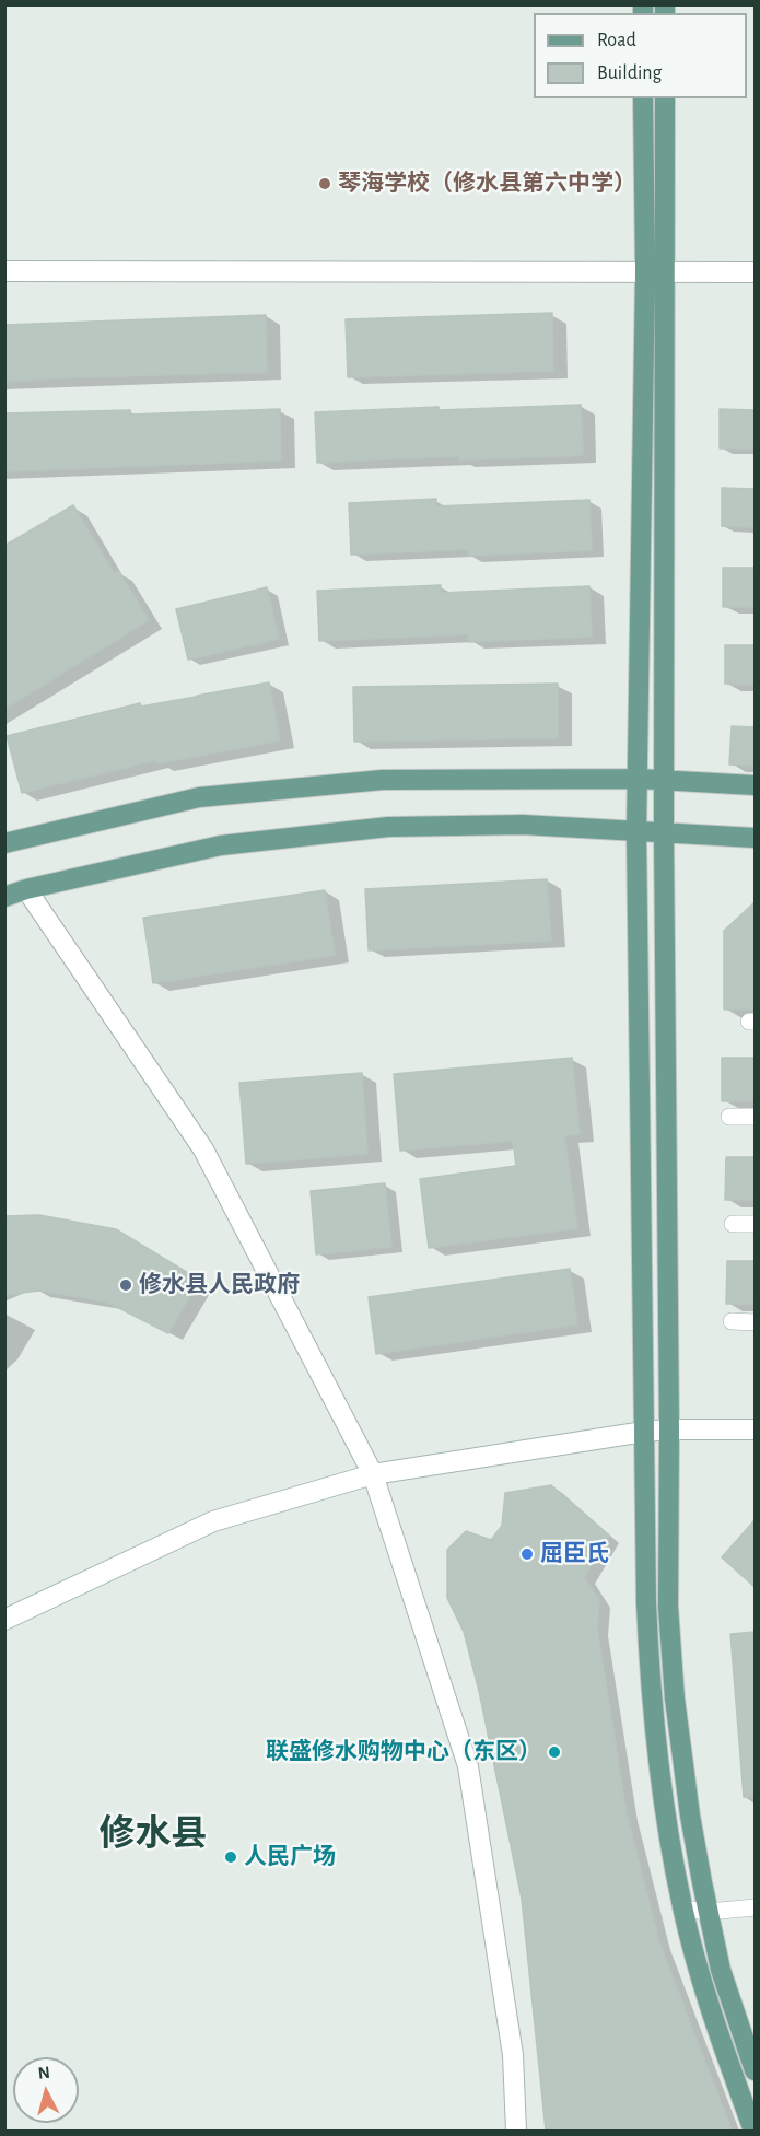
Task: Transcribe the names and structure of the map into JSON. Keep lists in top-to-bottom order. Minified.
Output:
{"districts":["修水县"],"places":["琴海学校（修水县第六中学）","修水县人民政府","屈臣氏","联盛修水购物中心（东区）","人民广场"],"legend":["Road","Building"],"north":"top"}
